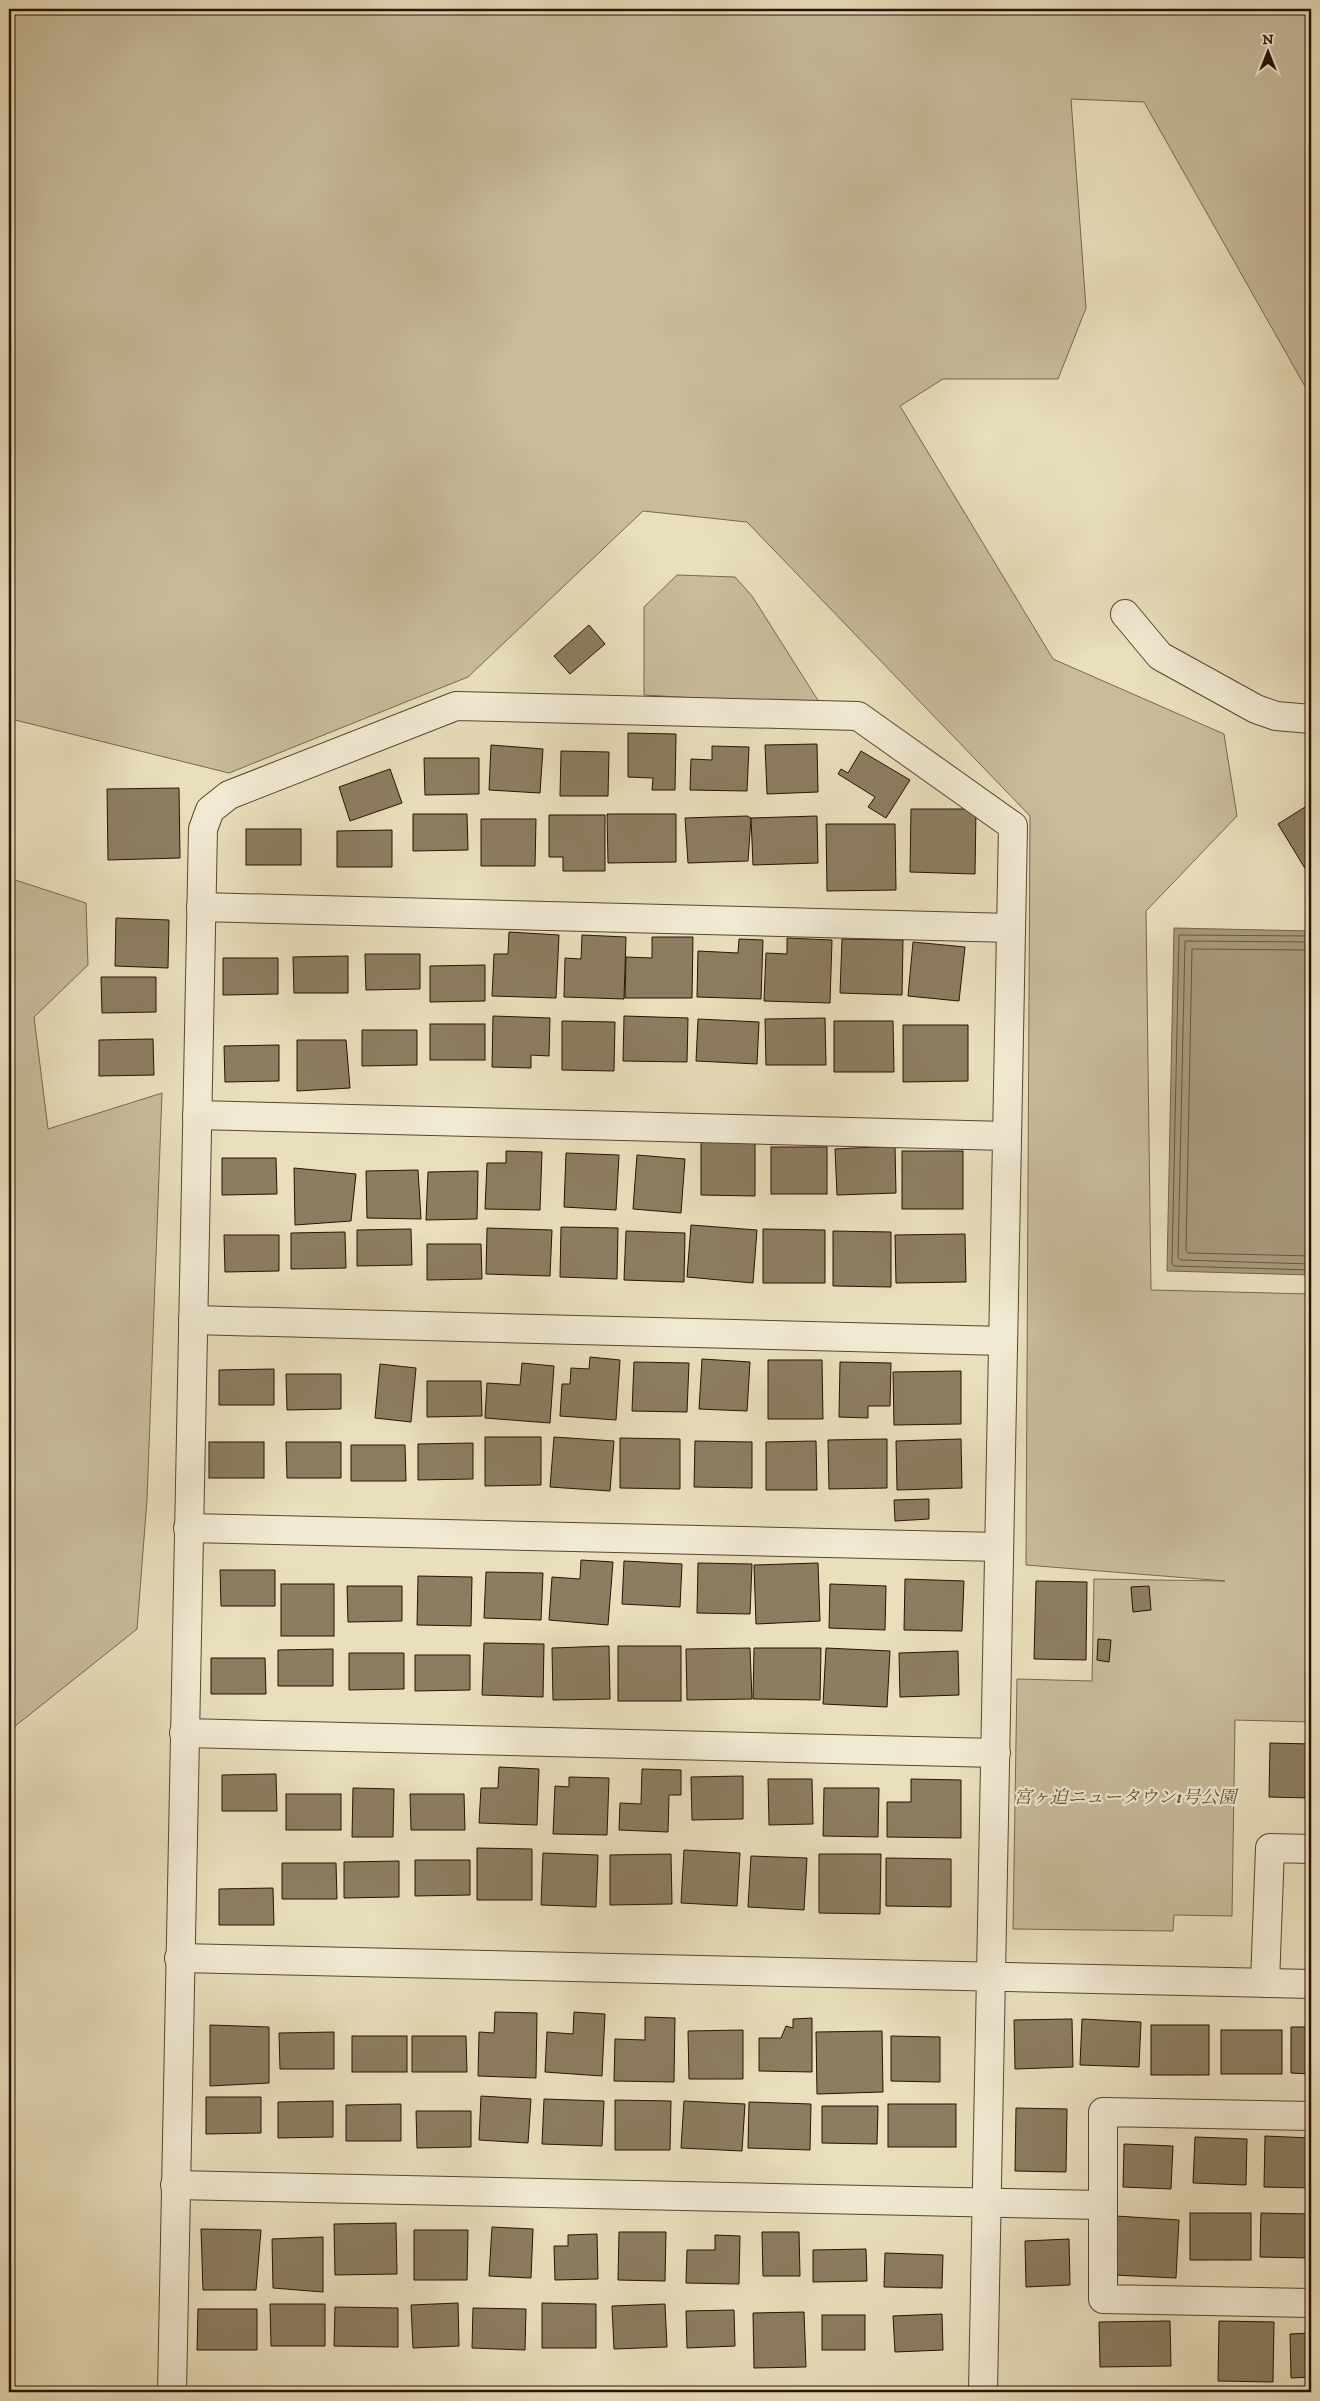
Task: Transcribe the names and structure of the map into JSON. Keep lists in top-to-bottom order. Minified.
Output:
{"parks":["宮ヶ迫ニュータウン1号公園"],"north":"top"}
